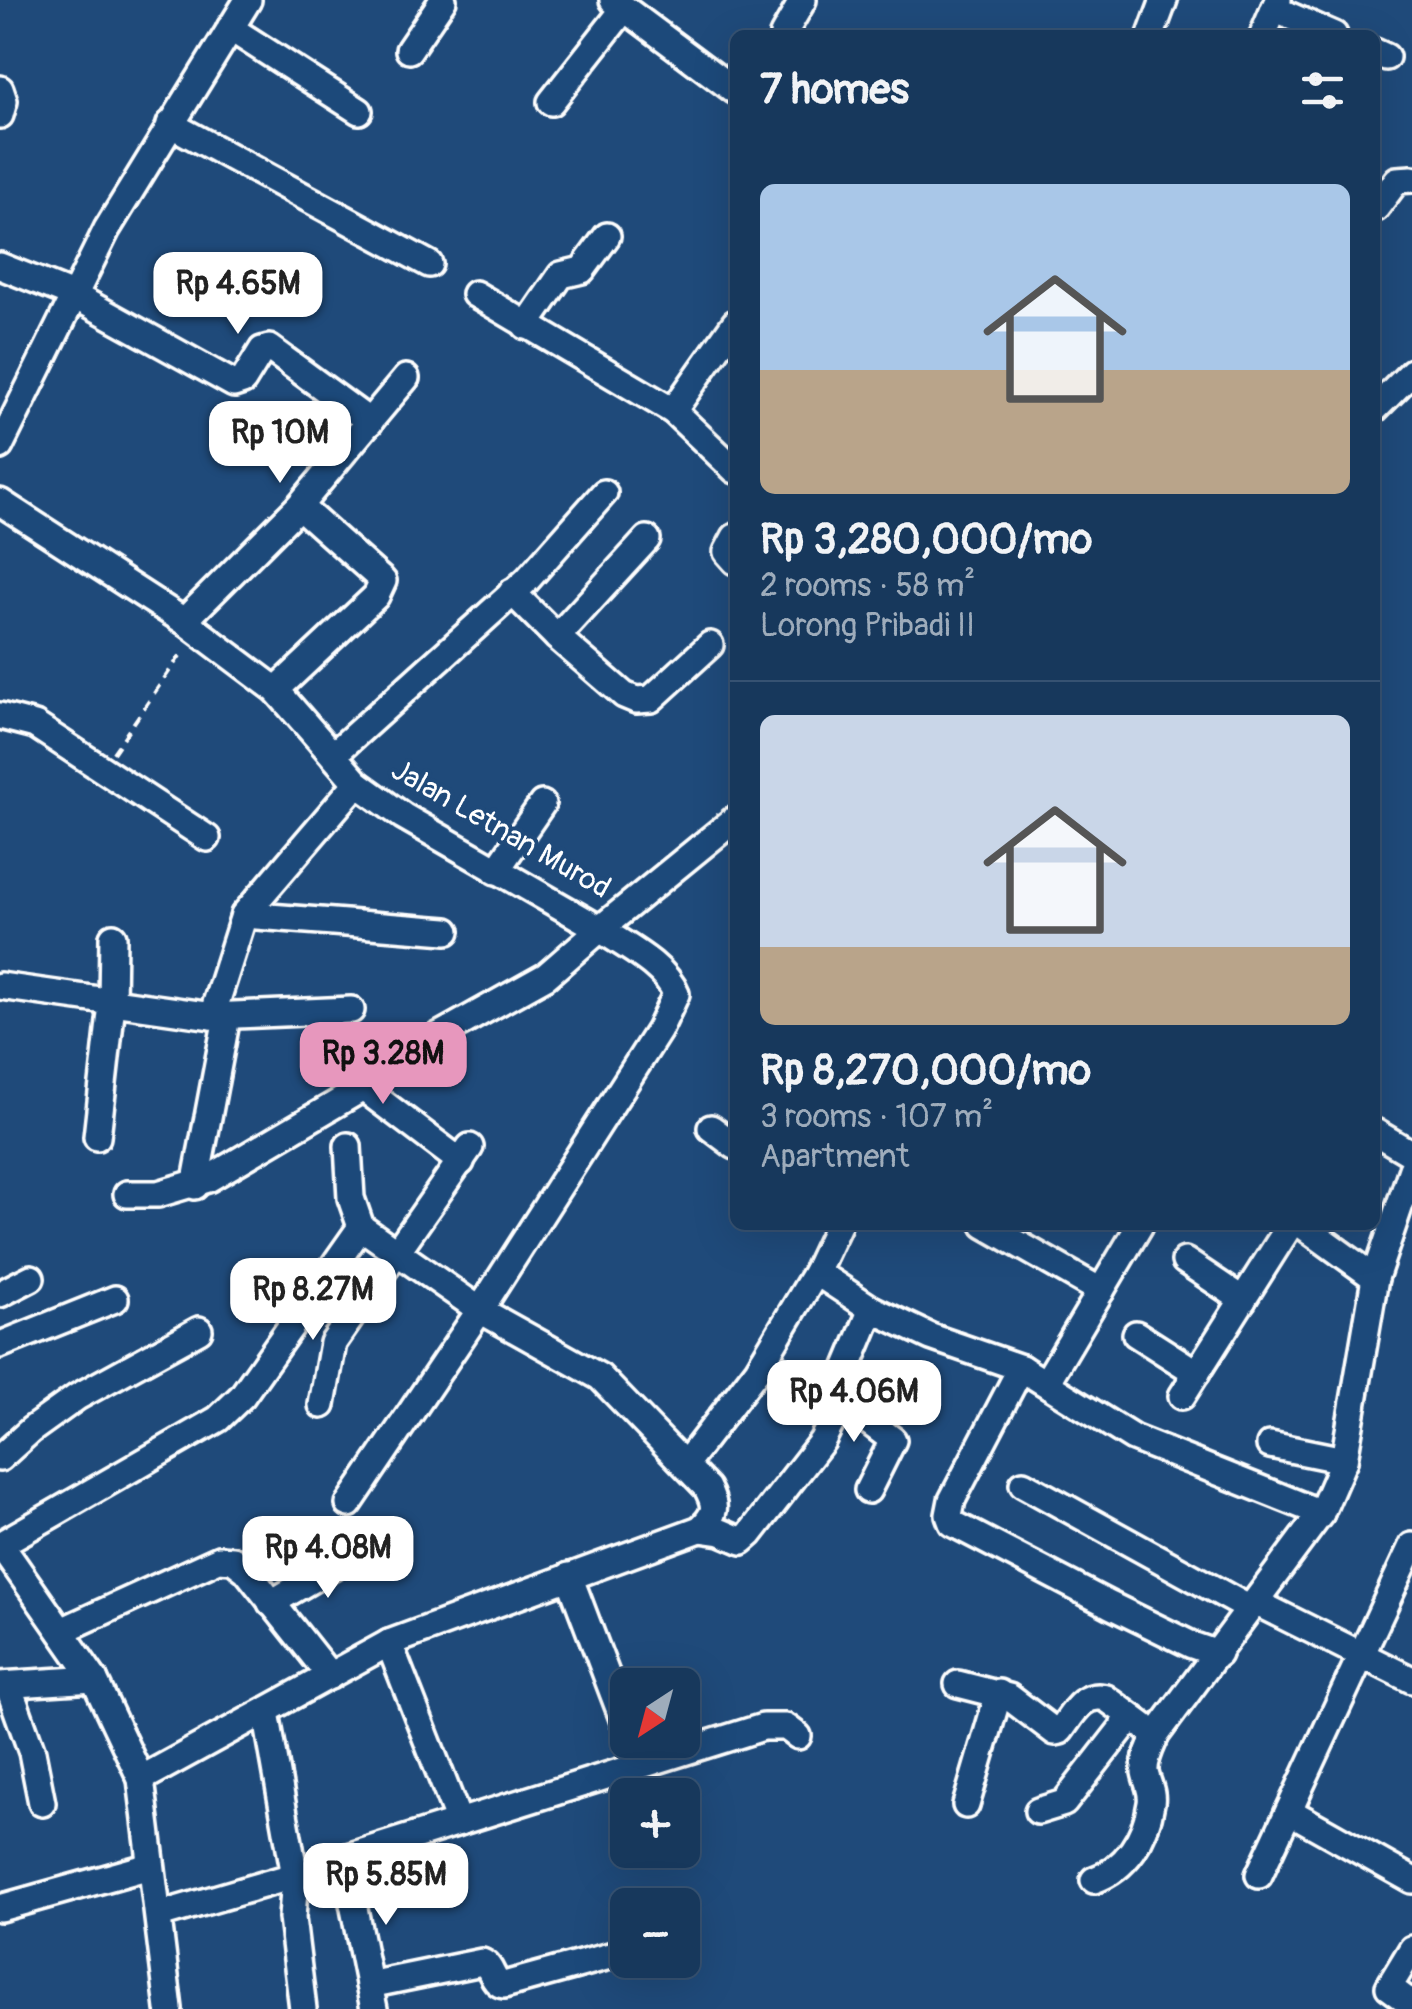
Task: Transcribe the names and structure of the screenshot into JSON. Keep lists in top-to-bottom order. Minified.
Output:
{"streets":{"street":["Jalan Letnan Murod"]},"north":"bottom left","page":{"heading":"7 homes","list":[{"name":"Rp 3,280,000/mo","note":"2 rooms · 58 m² · Lorong Pribadi II"},{"name":"Rp 8,270,000/mo","note":"3 rooms · 107 m² · Apartment"}],"price":["Rp 4.65M","Rp 10M","Rp 3.28M","Rp 8.27M","Rp 4.06M","Rp 4.08M","Rp 5.85M"],"map_buttons":["+","−"]}}
